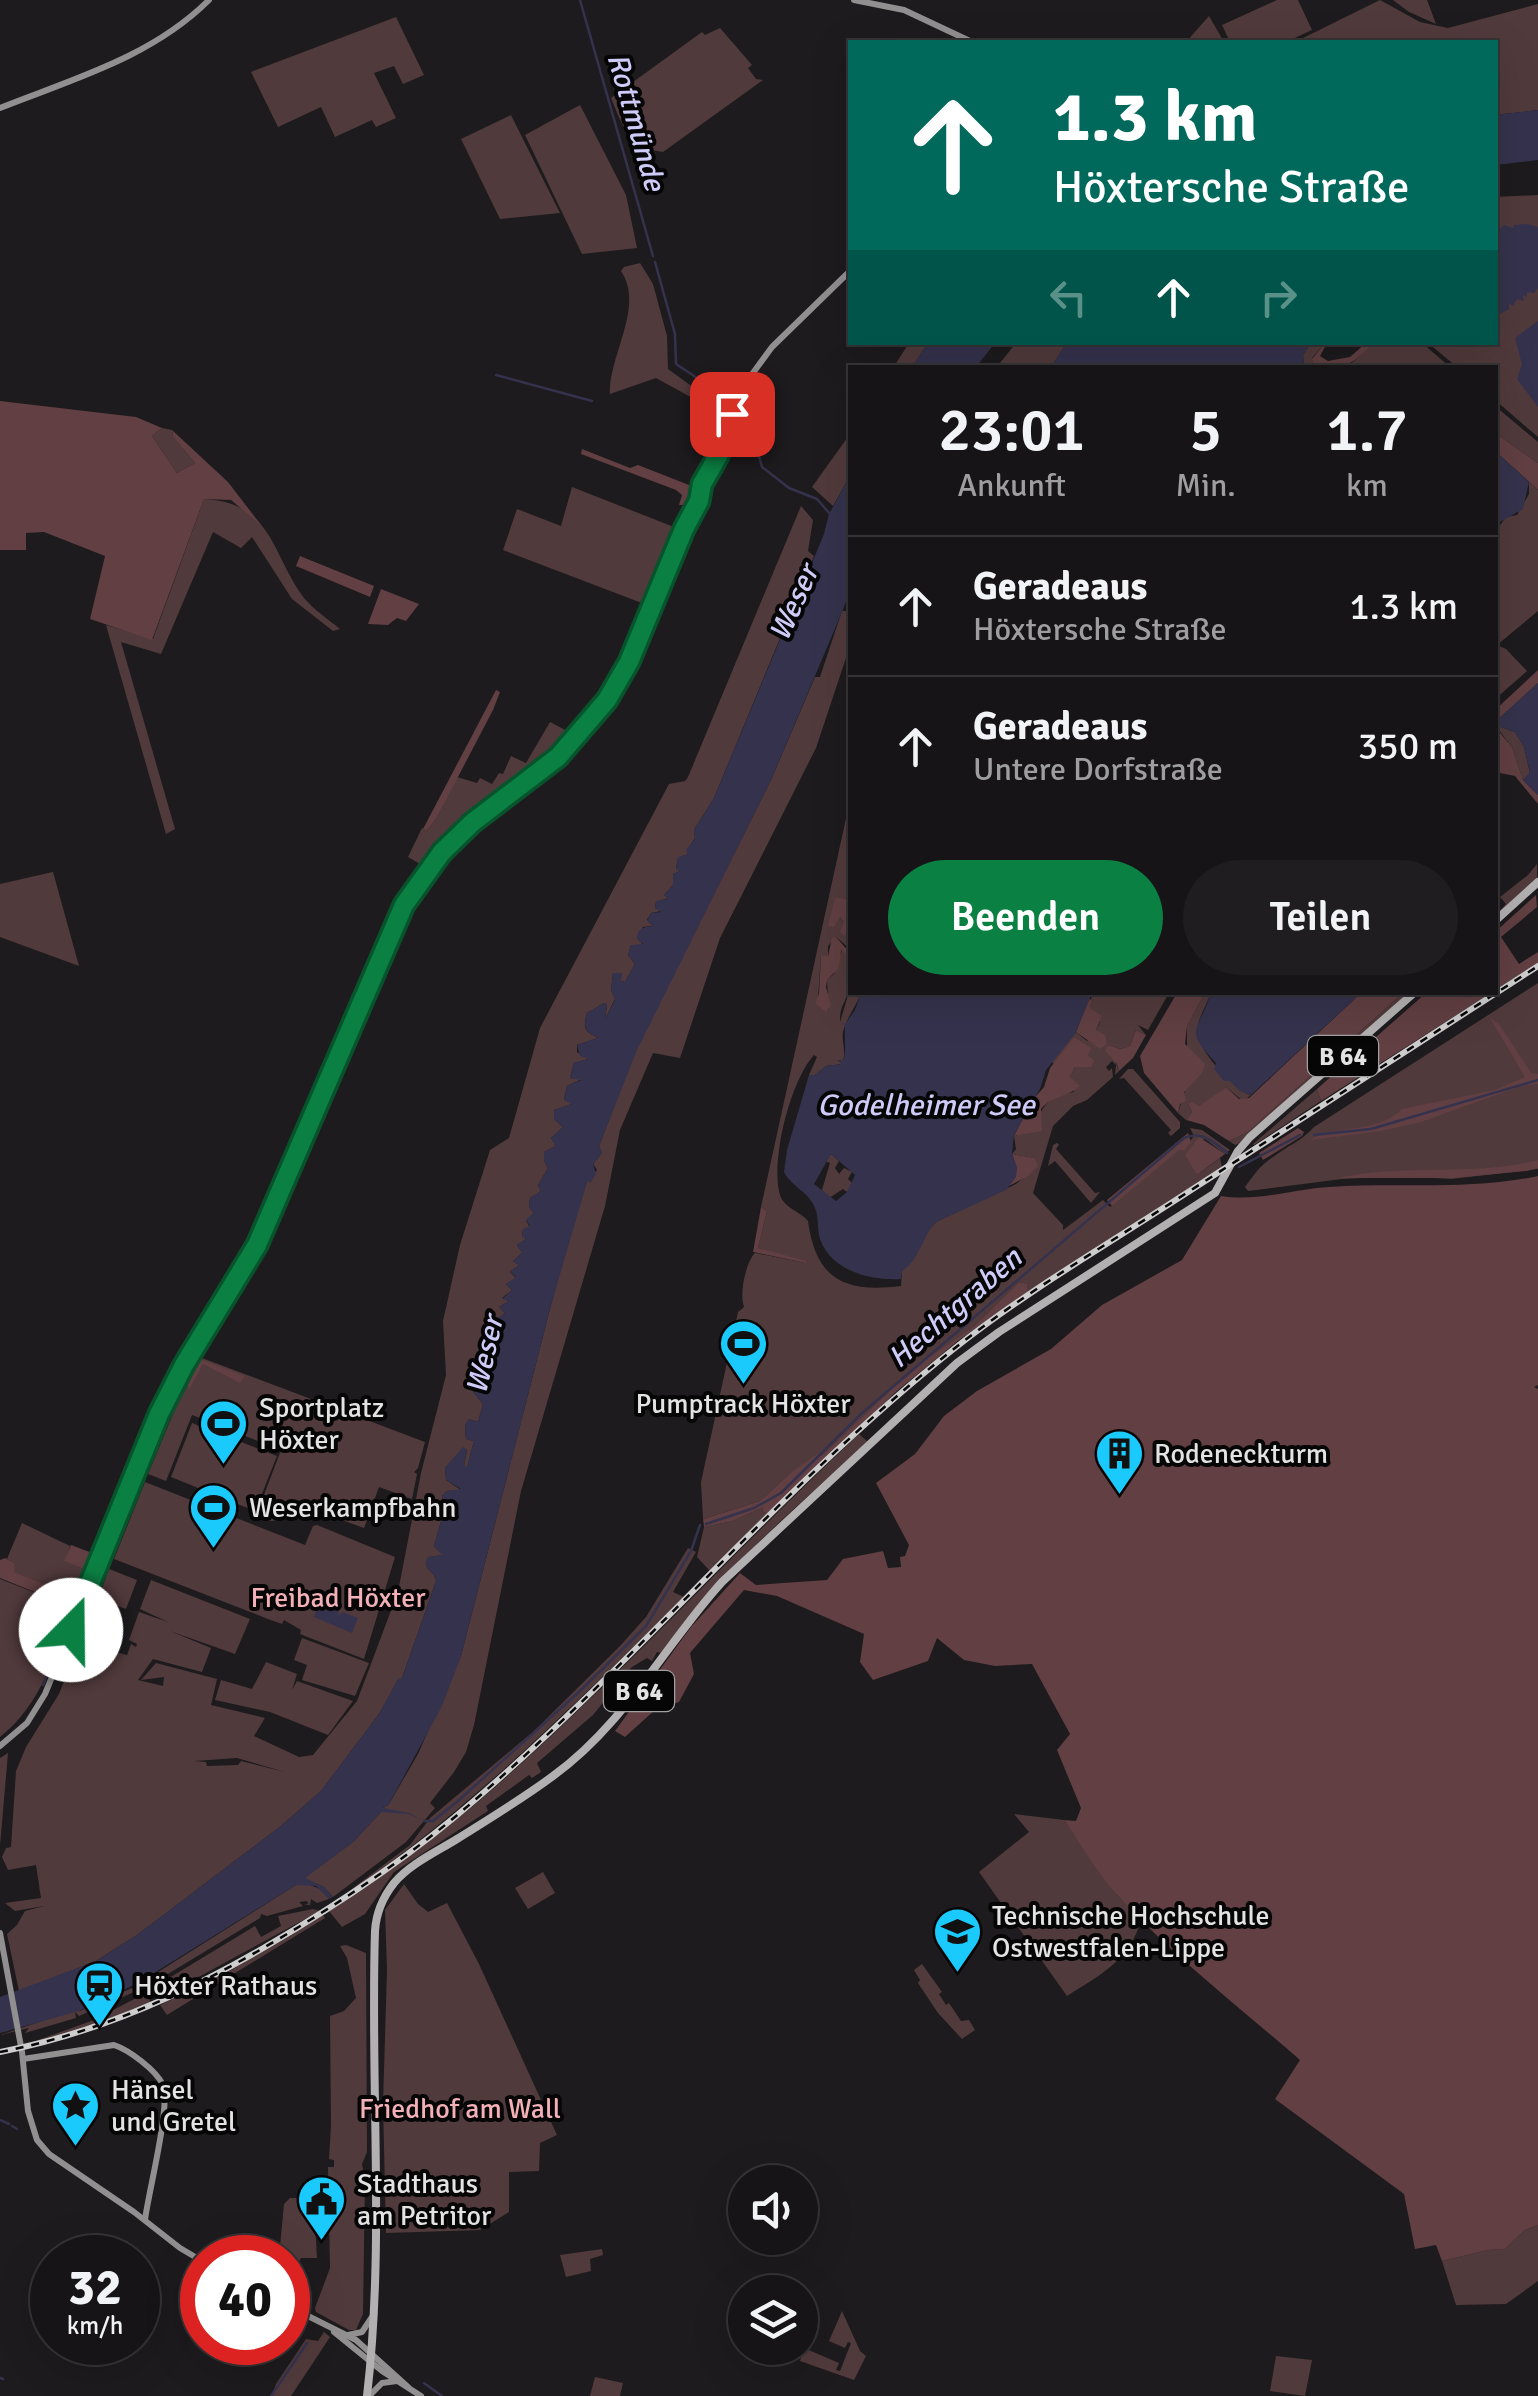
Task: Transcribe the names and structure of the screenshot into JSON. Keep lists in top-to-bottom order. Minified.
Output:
{"streets":{"main road":["B 64"]},"water":["Rottmünde","Weser","Godelheimer See","Hechtgraben"],"parks":["Freibad Höxter","Friedhof am Wall"],"places":{"sports":["Pumptrack Höxter","Sportplatz Höxter","Weserkampfbahn"],"building":["Rodeneckturm"],"school or university":["Technische Hochschule Ostwestfalen-Lippe"],"station":["Höxter Rathaus"],"place":["Hänsel und Gretel"],"public building":["Stadthaus am Petritor"]},"page":{"turn":["1.3 km","Höxtersche Straße"],"eta":["23:01","Ankunft","5","Min.","1.7","km"],"list":[{"name":"Geradeaus","note":"Höxtersche Straße","value":"1.3 km"},{"name":"Geradeaus","note":"Untere Dorfstraße","value":"350 m"}],"buttons":["Beenden","Teilen"],"speed":"32 km/h","limit":"40"}}
